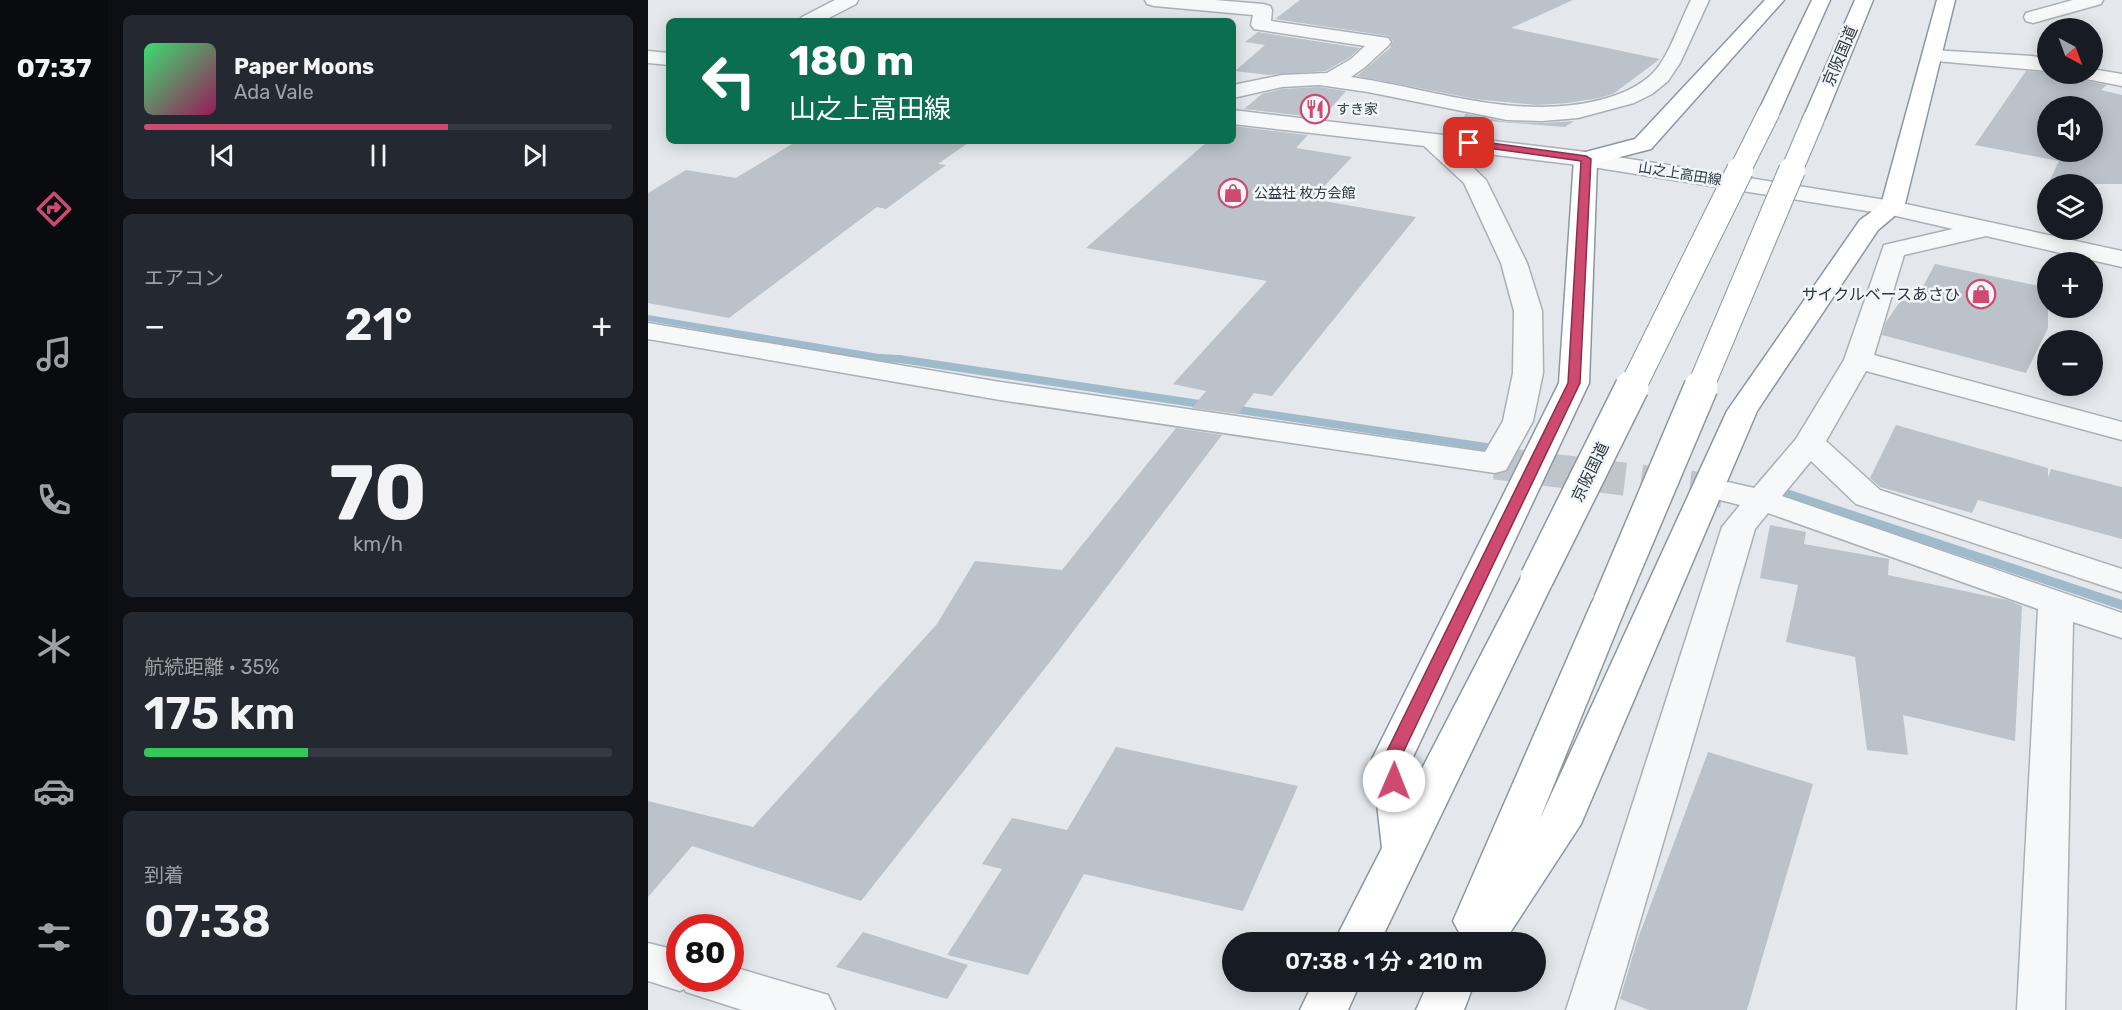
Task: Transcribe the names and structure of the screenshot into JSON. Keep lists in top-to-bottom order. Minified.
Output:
{"streets":{"highway":["京阪国道"],"street":["山之上高田線"]},"places":{"restaurant":["すき家"],"shop":["公益社 枚方会館","サイクルベースあさひ"]},"north":"bottom right","page":{"tabs":"07:37","map_buttons":["+","−"],"turn":["180 m","山之上高田線"],"song":["Paper Moons","Ada Vale"],"tile":["エアコン",["70","km/h"],["航続距離 · 35%","175 km"],["到着","07:38"]],"heat":["−","21°","+"],"limit":"80","trip":"07:38 · 1 分 · 210 m"}}
